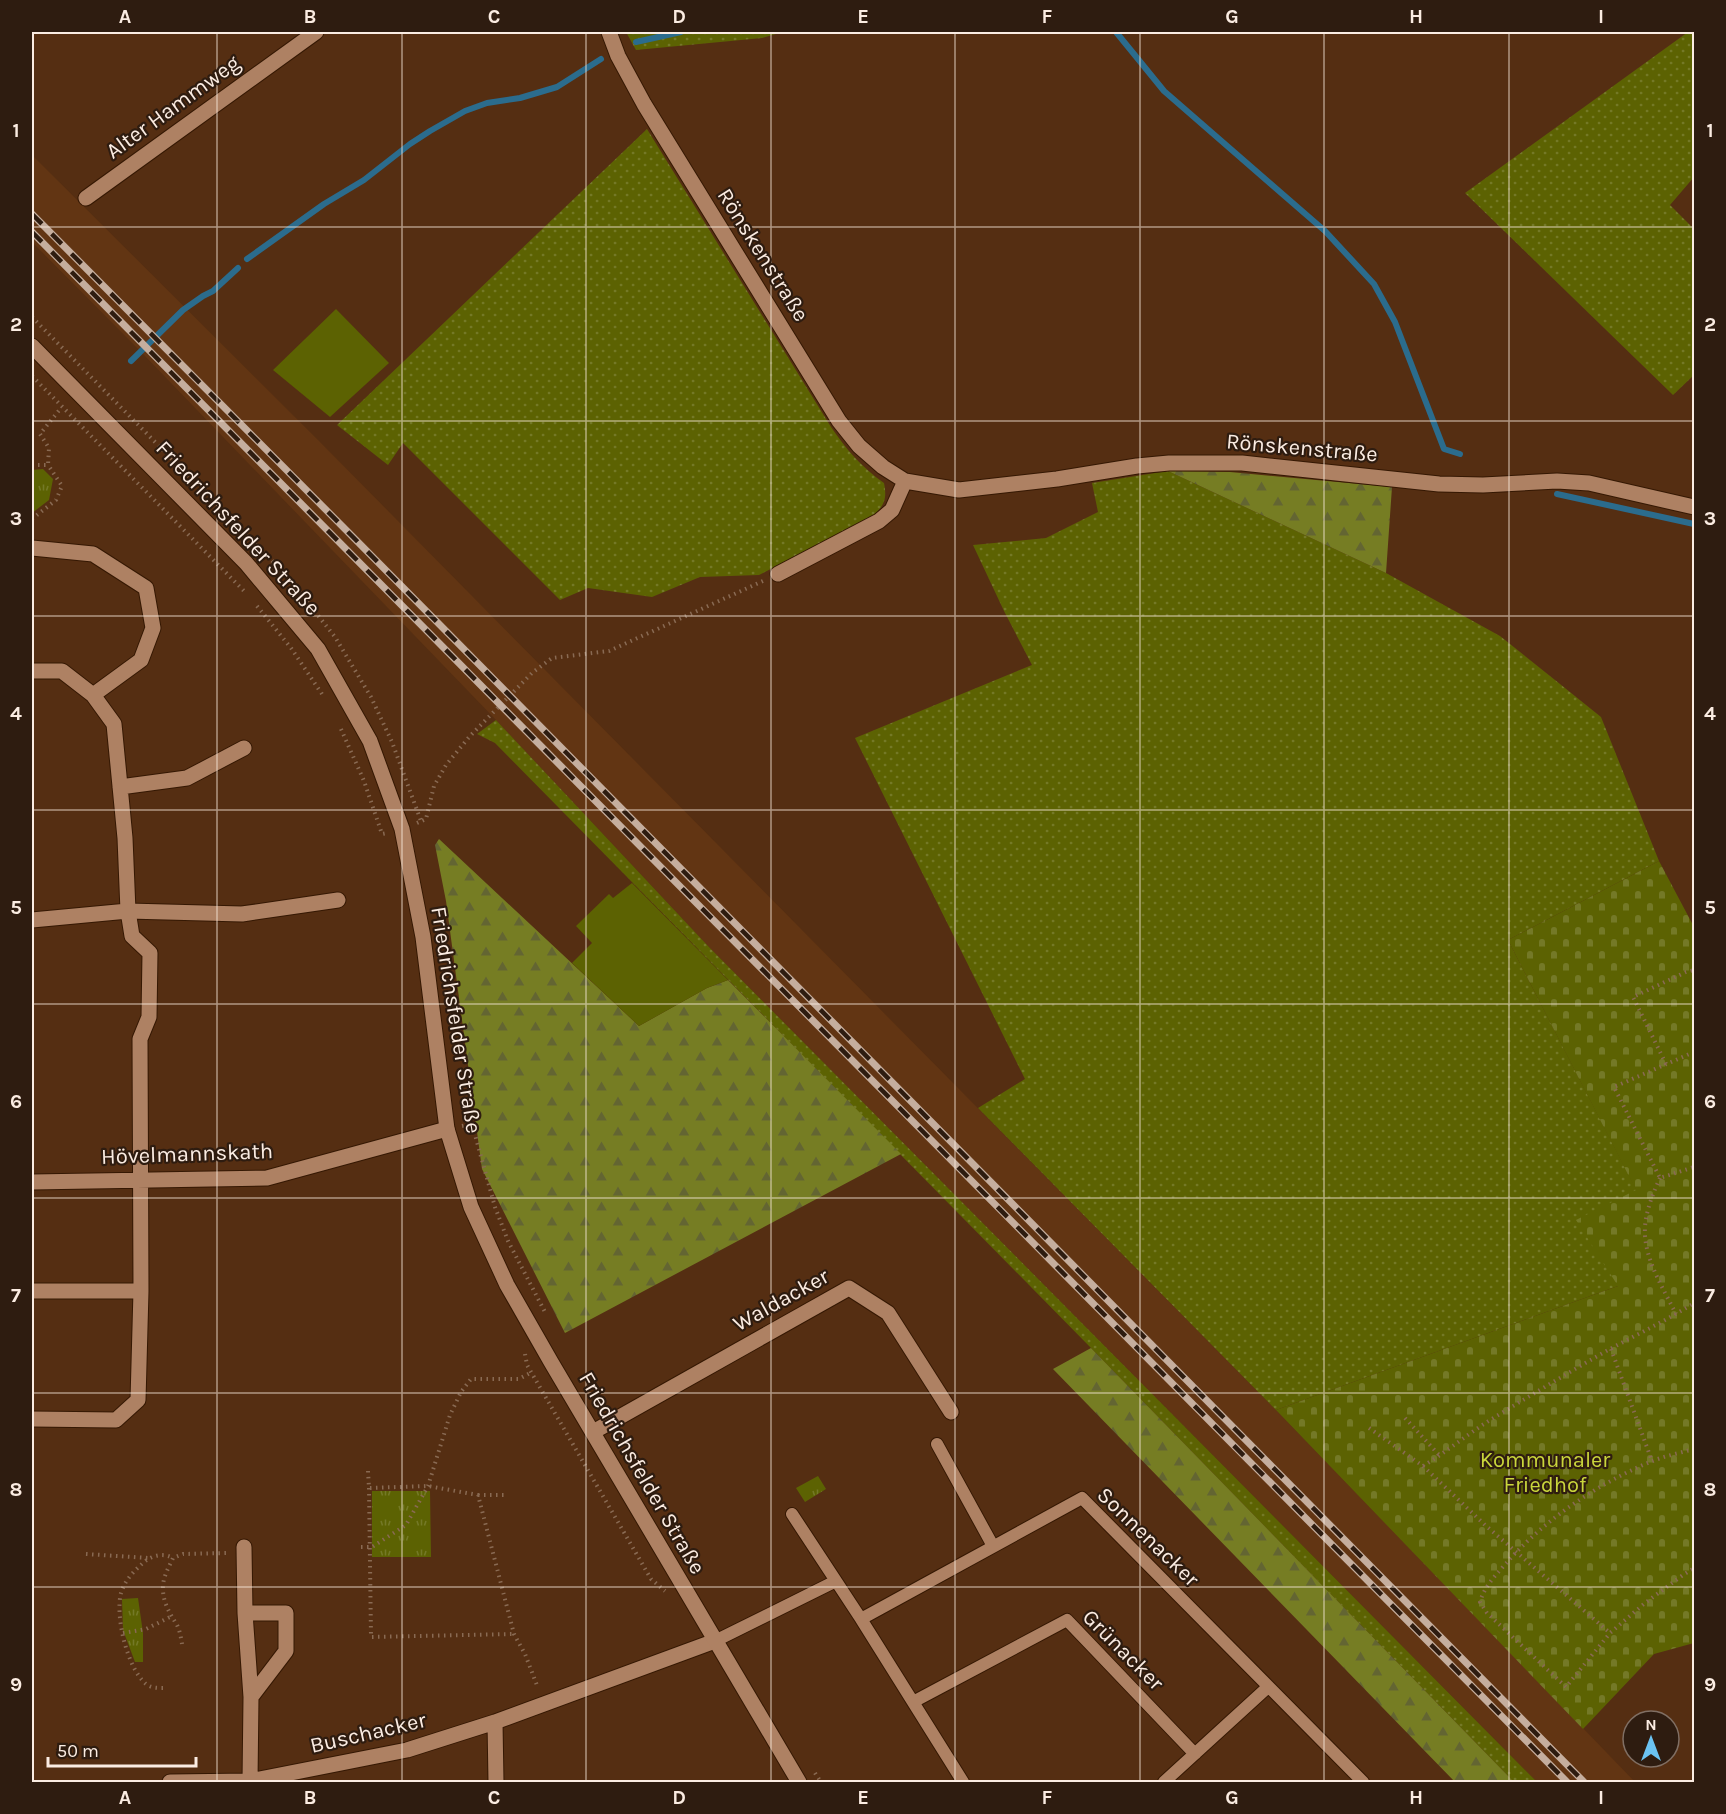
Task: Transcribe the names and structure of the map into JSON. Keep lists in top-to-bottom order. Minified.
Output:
{"streets":{"street":["Alter Hammweg","Rönskenstraße","Friedrichsfelder Straße","Hövelmannskath","Waldacker","Buschacker"],"lane":["Sonnenacker","Grünacker"]},"crossings":[["Friedrichsfelder Straße","Hövelmannskath"],["Friedrichsfelder Straße","Waldacker"],["Friedrichsfelder Straße","Buschacker"]],"parks":["Kommunaler Friedhof"],"scale_bar":"50 m","north":"top","grid":{"columns":["A","B","C","D","E","F","G","H","I"],"rows":["1","2","3","4","5","6","7","8","9"]}}
